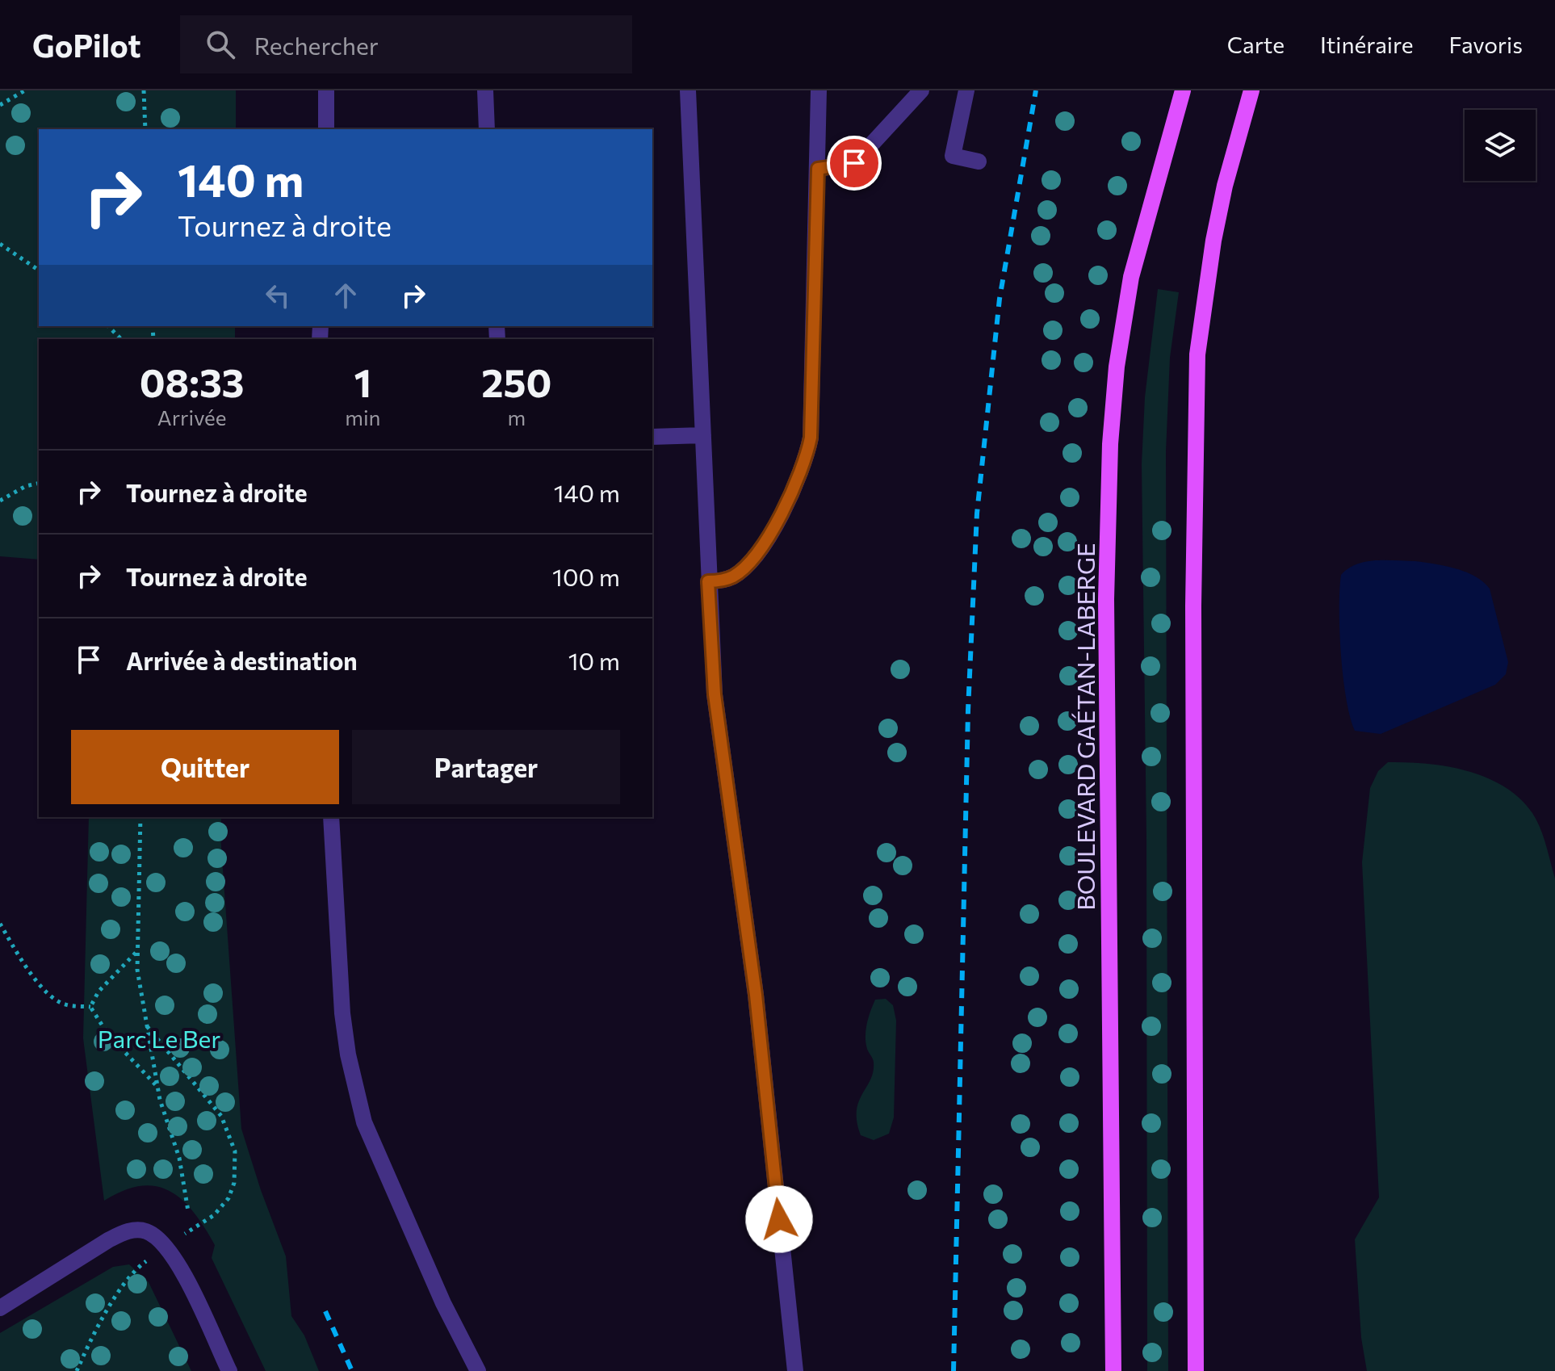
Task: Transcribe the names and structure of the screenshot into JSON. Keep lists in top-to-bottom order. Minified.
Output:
{"streets":{"main road":["BOULEVARD GAÉTAN-LABERGE"]},"parks":["Parc Le Ber"],"page":{"header":"GoPilot","search":"Rechercher","nav":["Carte","Itinéraire","Favoris"],"turn":["140 m","Tournez à droite"],"eta":["08:33","Arrivée","1","min","250","m"],"list":[{"name":"Tournez à droite","value":"140 m"},{"name":"Tournez à droite","value":"100 m"},{"name":"Arrivée à destination","value":"10 m"}],"buttons":["Quitter","Partager"]}}
